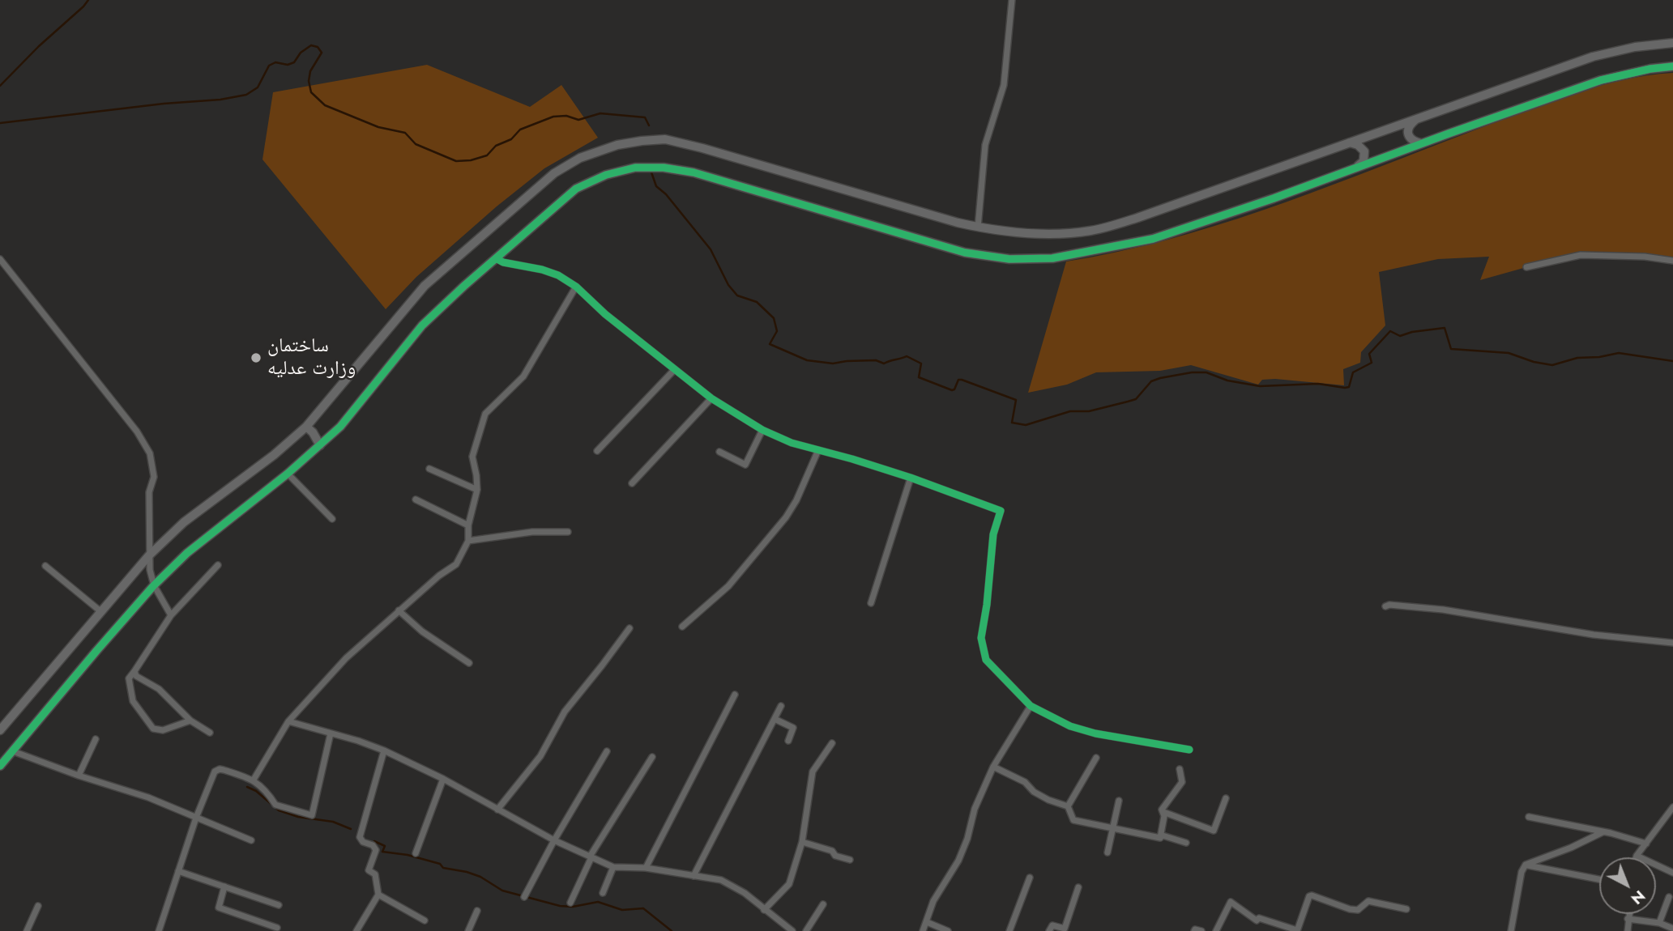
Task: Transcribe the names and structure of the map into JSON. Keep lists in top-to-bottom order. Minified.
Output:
{"places":["ساختمان وزارت عدلیه"],"north":"bottom right"}
